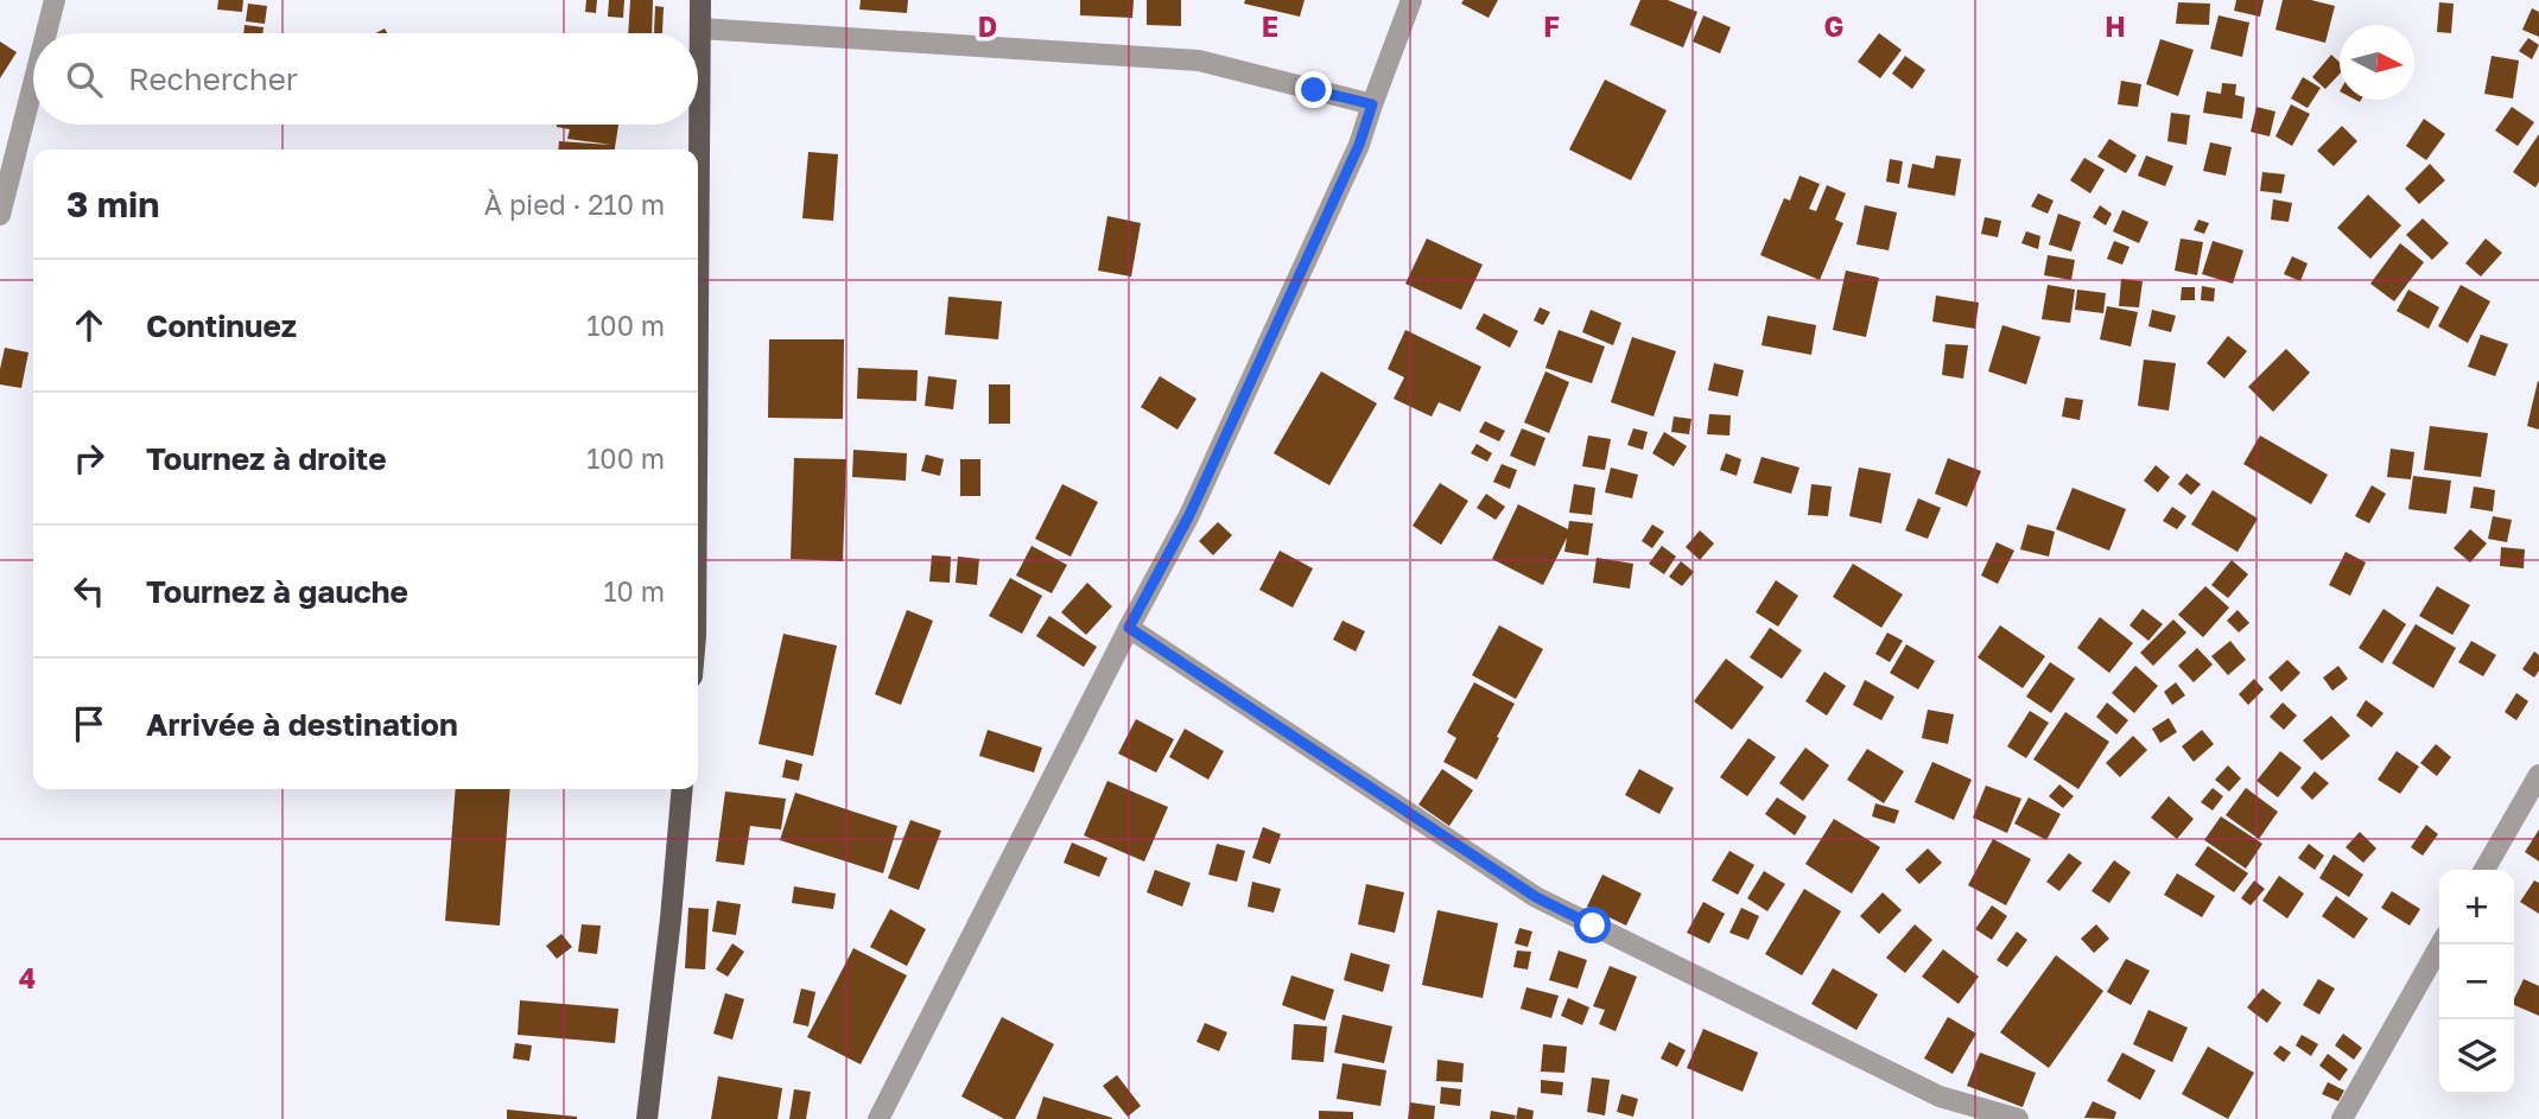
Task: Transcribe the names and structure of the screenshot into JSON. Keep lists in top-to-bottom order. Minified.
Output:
{"north":"right","page":{"search":"Rechercher","heading":["3 min","À pied · 210 m"],"list":[["Continuez","100 m"],["Tournez à droite","100 m"],["Tournez à gauche","10 m"],"Arrivée à destination"],"map_buttons":["+","−"]},"grid":{"columns":["D","E","F","G","H"],"rows":["4"]}}
